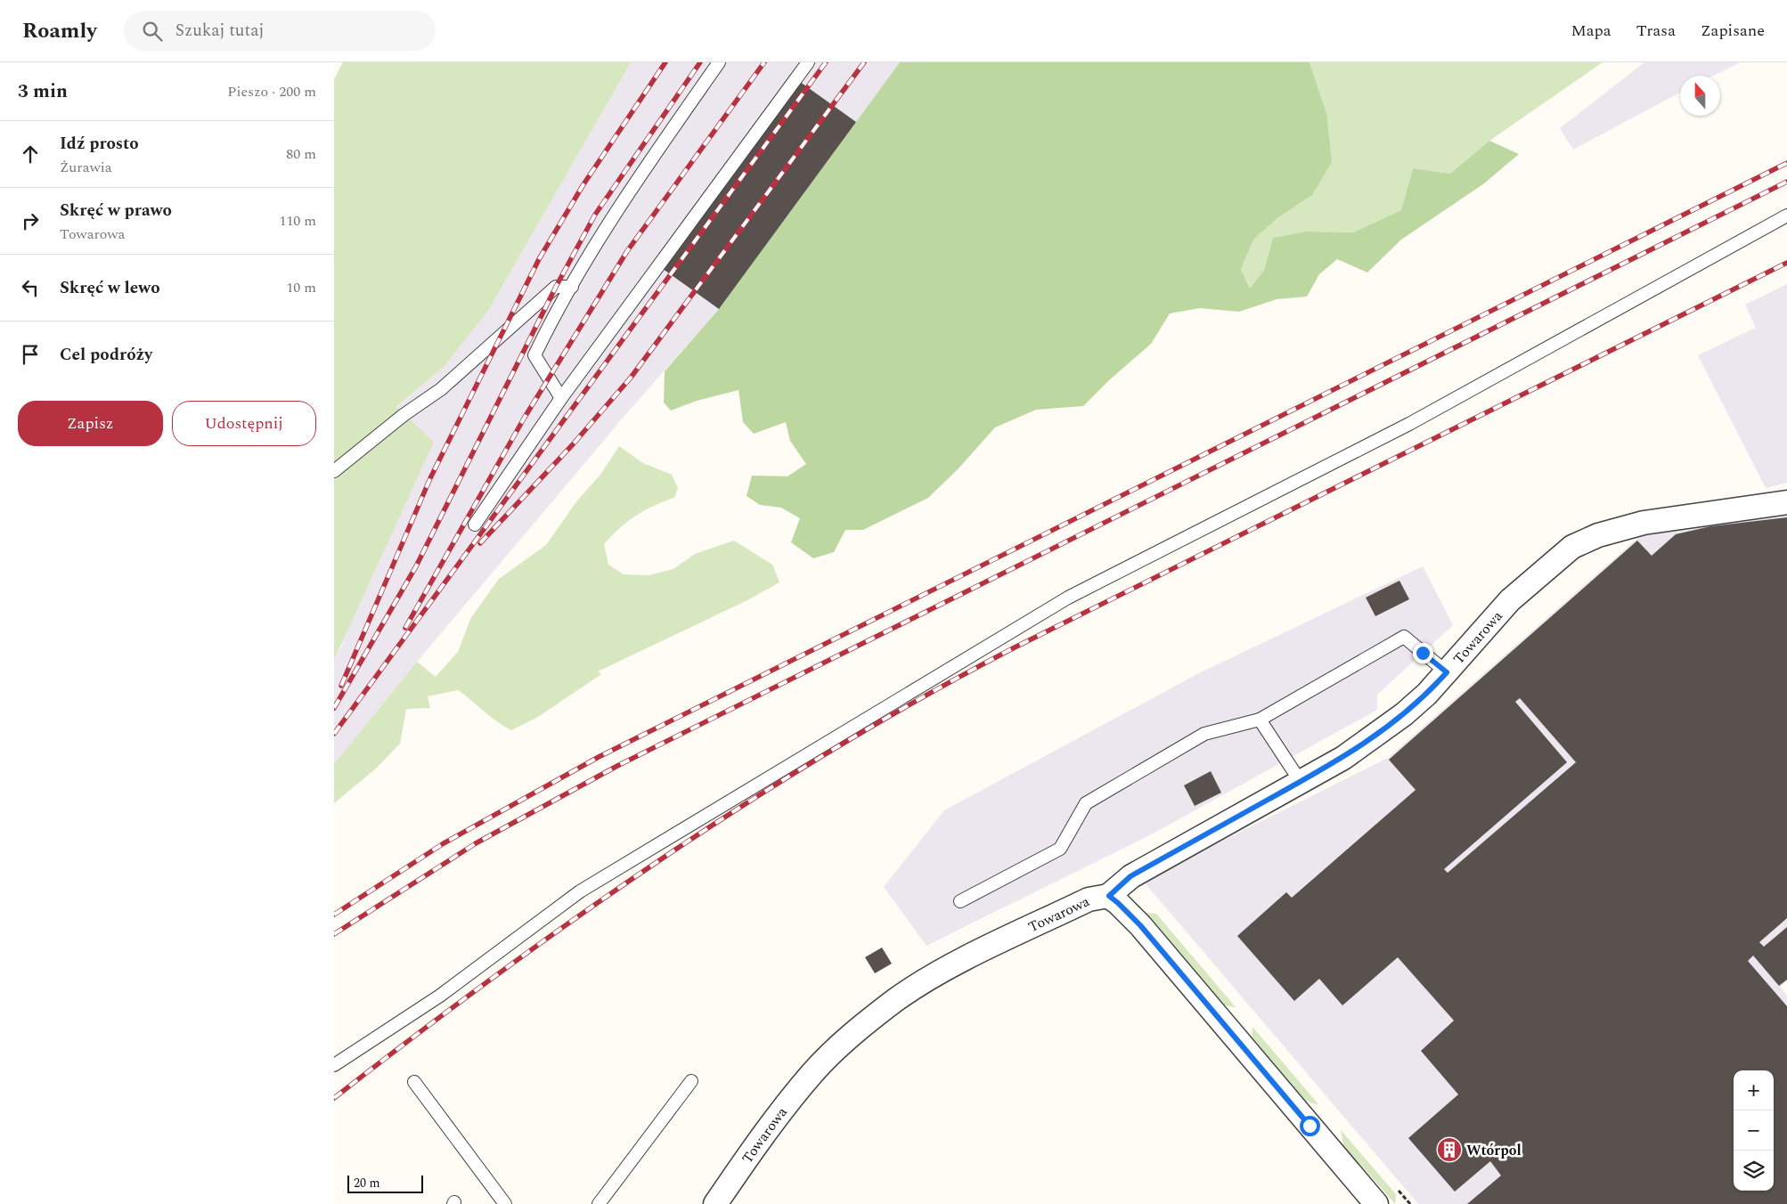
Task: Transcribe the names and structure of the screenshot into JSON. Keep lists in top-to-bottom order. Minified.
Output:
{"streets":{"street":["Towarowa"]},"places":{"building":["Wtórpol"]},"scale_bar":"20 m","north":"top","page":{"header":"Roamly","search":"Szukaj tutaj","nav":["Mapa","Trasa","Zapisane"],"heading":["3 min","Pieszo · 200 m"],"list":[["Idź prosto","Żurawia","80 m"],["Skręć w prawo","Towarowa","110 m"],["Skręć w lewo","10 m"],"Cel podróży"],"buttons":["Zapisz","Udostępnij"],"map_buttons":["+","−"],"scale":"20 m"}}
